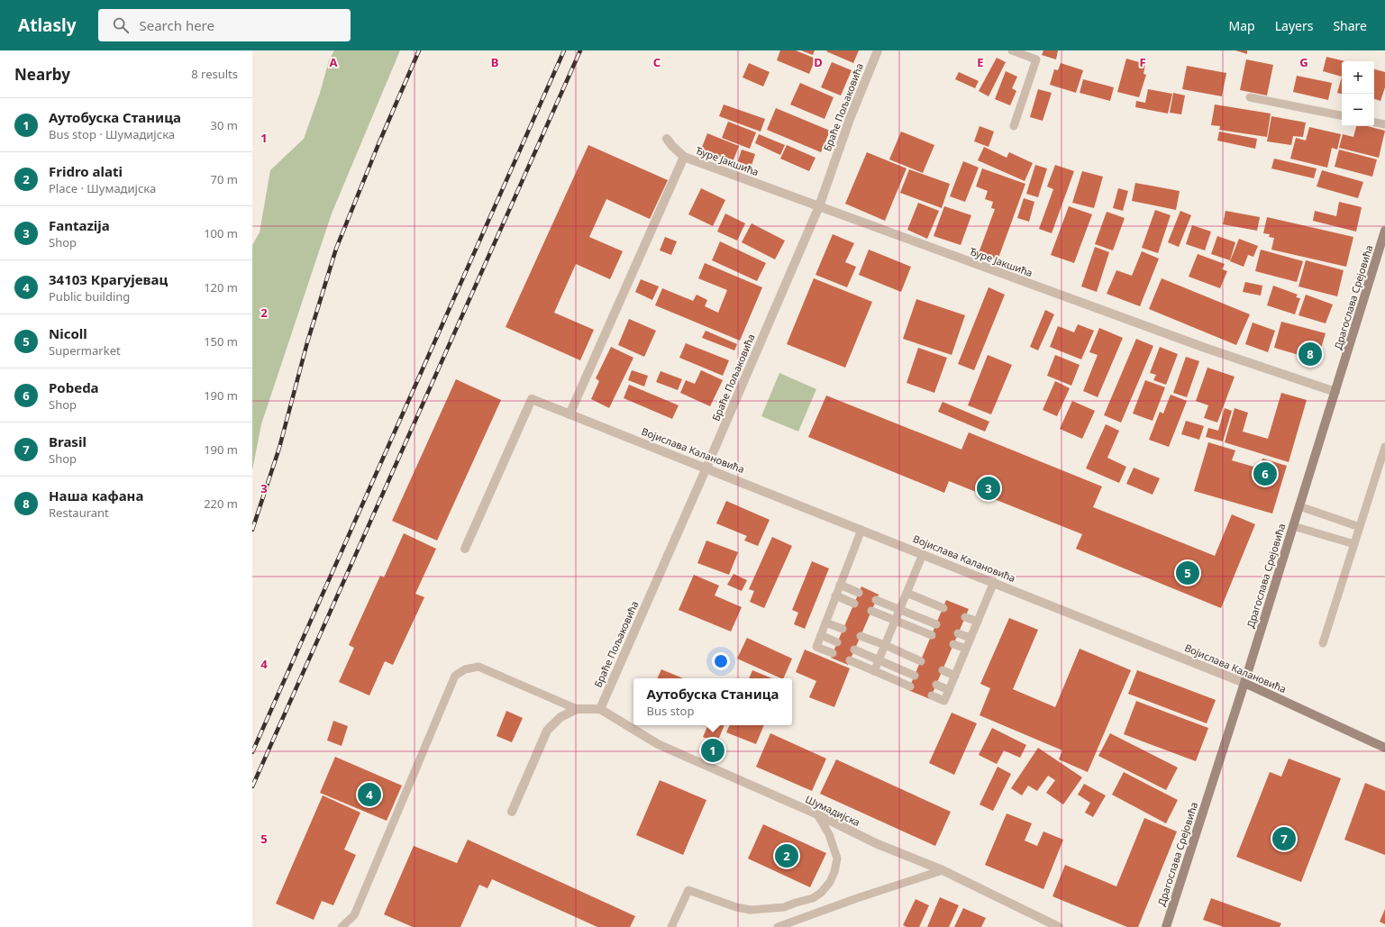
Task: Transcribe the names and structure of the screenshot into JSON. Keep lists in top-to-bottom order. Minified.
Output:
{"streets":{"main road":["Драгослава Срејовића","Војислава Калановића"],"street":["Браће Пољаковића","Ђуре Јакшића","Шумадијска"]},"crossings":[["Браће Пољаковића","Ђуре Јакшића"],["Браће Пољаковића","Војислава Калановића"],["Браће Пољаковића","Шумадијска"],["Ђуре Јакшића","Драгослава Срејовића"],["Драгослава Срејовића","Војислава Калановића"]],"page":{"header":"Atlasly","search":"Search here","nav":["Map","Layers","Share"],"heading":["Nearby","8 results"],"map_buttons":["+","−"],"list":[{"mark":"1","name":"Аутобуска Станица","note":"Bus stop · Шумадијска","value":"30 m"},{"mark":"2","name":"Fridro alati","note":"Place · Шумадијска","value":"70 m"},{"mark":"3","name":"Fantazija","note":"Shop","value":"100 m"},{"mark":"4","name":"34103 Крагујевац","note":"Public building","value":"120 m"},{"mark":"5","name":"Nicoll","note":"Supermarket","value":"150 m"},{"mark":"6","name":"Pobeda","note":"Shop","value":"190 m"},{"mark":"7","name":"Brasil","note":"Shop","value":"190 m"},{"mark":"8","name":"Наша кафана","note":"Restaurant","value":"220 m"}],"pins":["8","6","3","5","1","4","7","2"],"popup":["Аутобуска Станица","Bus stop"]},"grid":{"columns":["A","B","C","D","E","F","G"],"rows":["1","2","3","4","5"]}}
